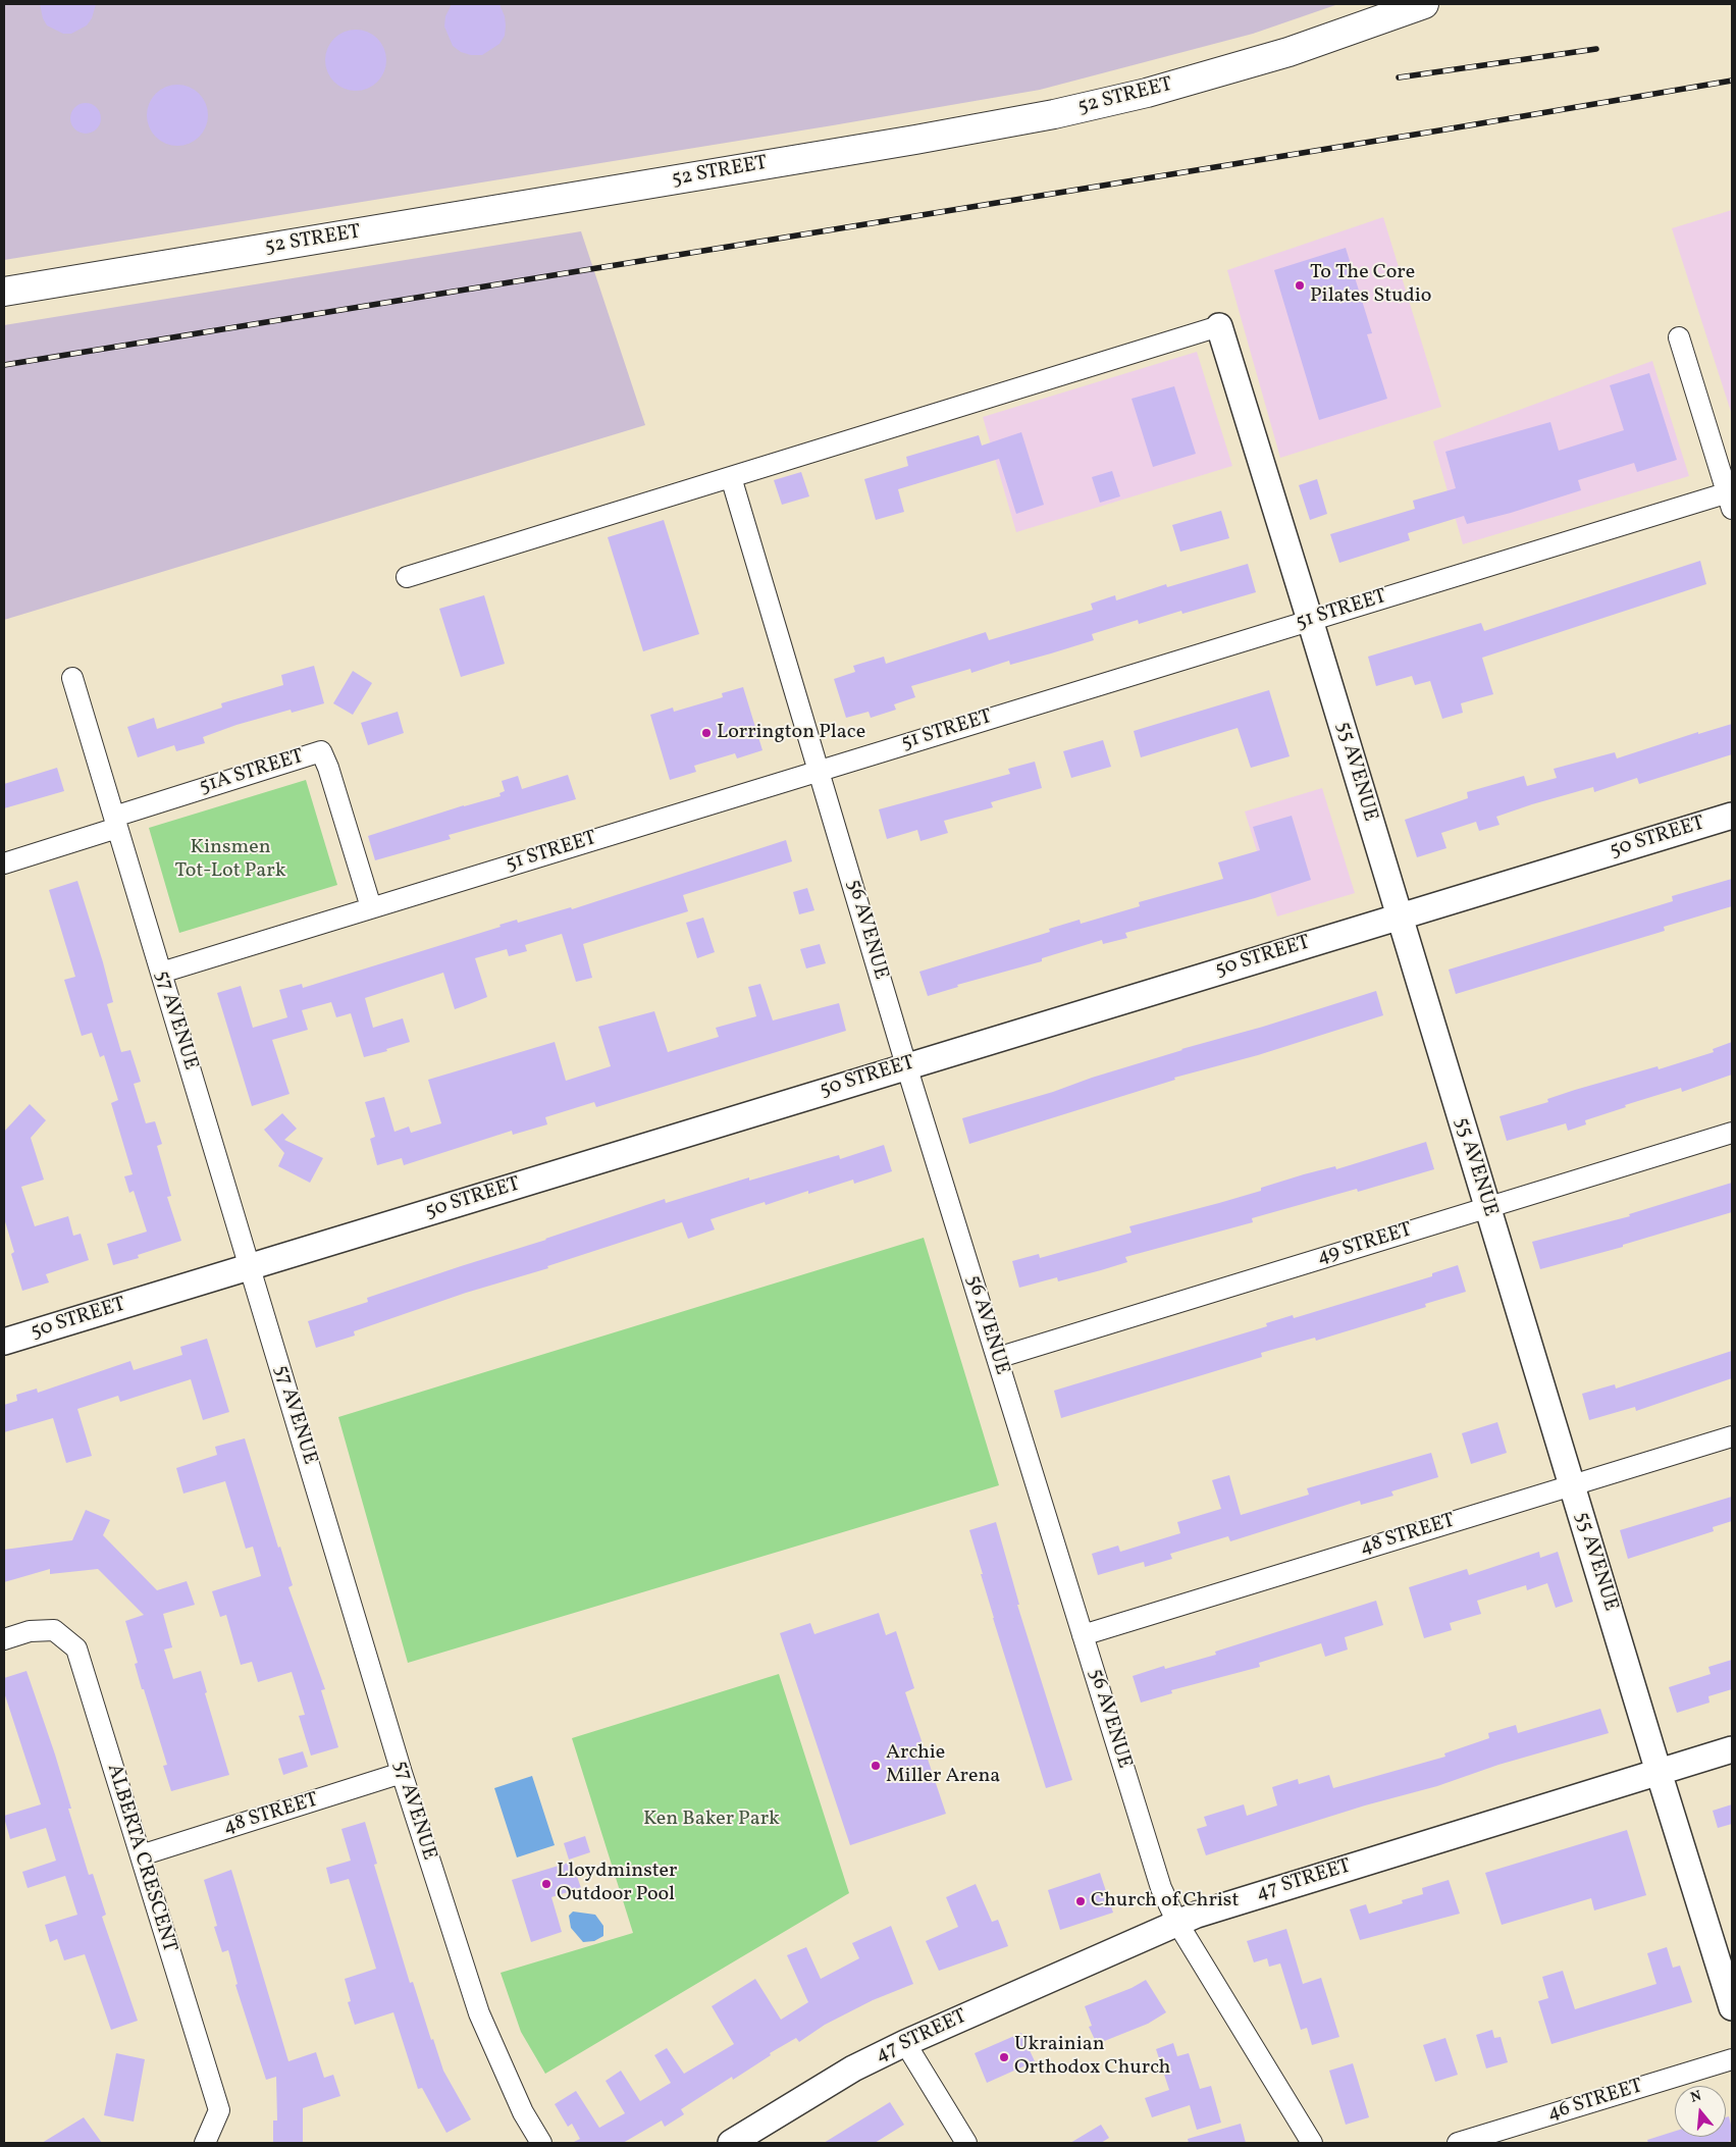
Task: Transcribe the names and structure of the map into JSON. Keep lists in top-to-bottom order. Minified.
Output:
{"streets":{"main road":["52 STREET"],"street":["51 STREET","55 AVENUE","51A STREET","50 STREET","56 AVENUE","57 AVENUE","49 STREET","48 STREET","ALBERTA CRESCENT","47 STREET","46 STREET"]},"crossings":[["51 STREET","55 AVENUE"],["51 STREET","51A STREET"],["51 STREET","56 AVENUE"],["51 STREET","57 AVENUE"],["55 AVENUE","50 STREET"],["55 AVENUE","49 STREET"],["55 AVENUE","48 STREET"],["55 AVENUE","47 STREET"],["51A STREET","57 AVENUE"],["50 STREET","56 AVENUE"],["50 STREET","57 AVENUE"],["56 AVENUE","49 STREET"],["56 AVENUE","48 STREET"],["56 AVENUE","47 STREET"],["57 AVENUE","48 STREET"],["48 STREET","ALBERTA CRESCENT"]],"parks":["Kinsmen Tot-Lot Park","Ken Baker Park"],"places":["To The Core Pilates Studio","Lorrington Place","Archie Miller Arena","Lloydminster Outdoor Pool","Church of Christ","Ukrainian Orthodox Church"],"north":"top"}
